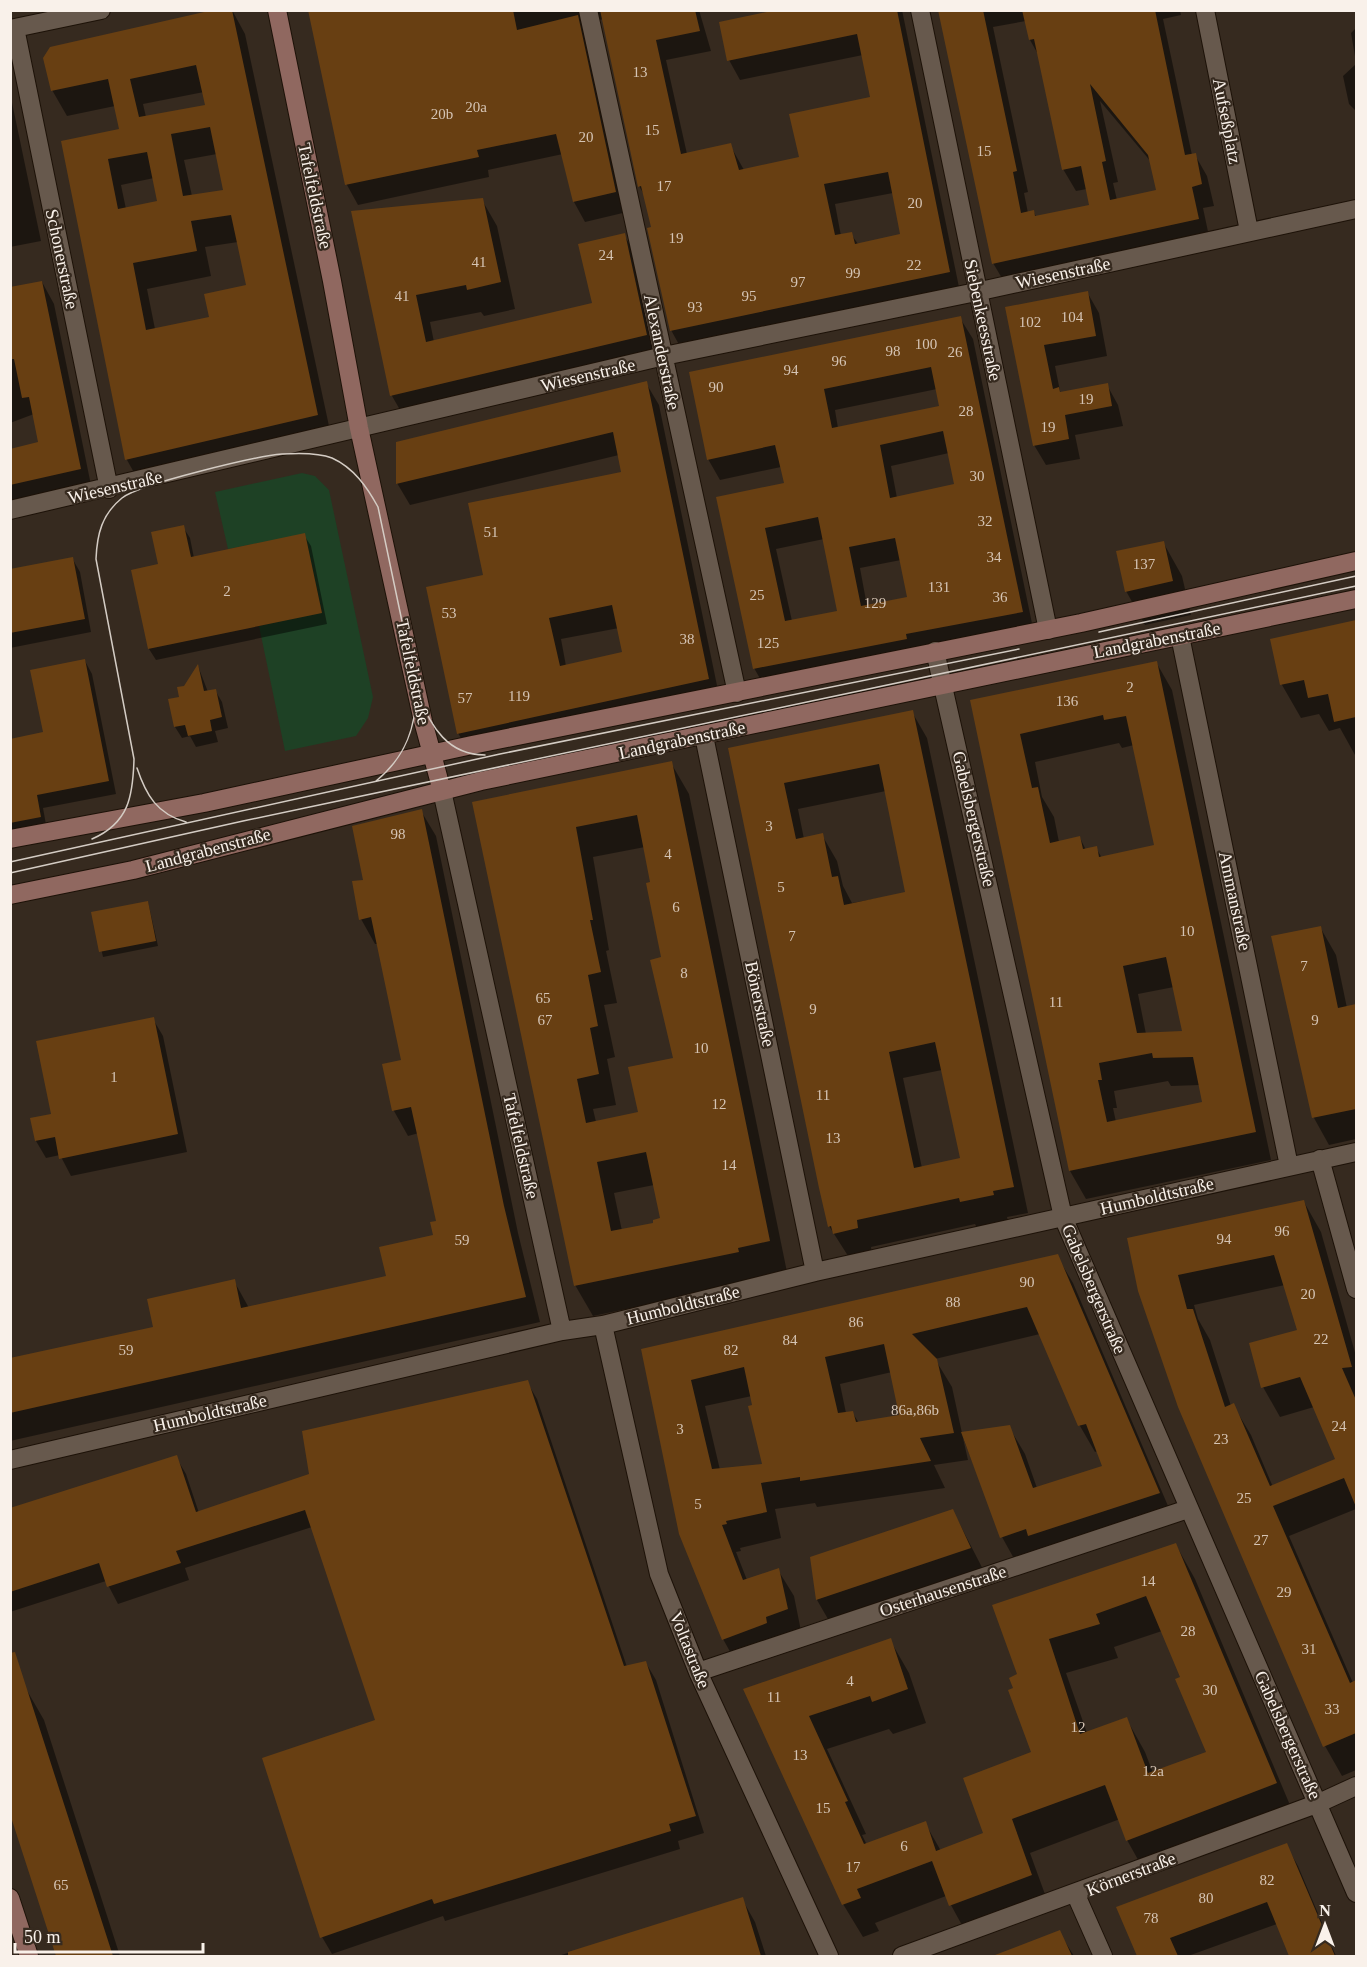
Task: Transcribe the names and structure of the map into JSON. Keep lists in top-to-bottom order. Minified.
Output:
{"streets":{"main road":["Tafelfeldstraße","Landgrabenstraße"],"street":["Aufseßplatz","Schonerstraße","Wiesenstraße","Siebenkeesstraße","Alexanderstraße","Gabelsbergerstraße","Ammanstraße","Bönerstraße","Humboldtstraße","Osterhausenstraße","Voltastraße","Körnerstraße"]},"crossings":[["Aufseßplatz","Wiesenstraße"],["Tafelfeldstraße","Wiesenstraße"],["Tafelfeldstraße","Landgrabenstraße"],["Tafelfeldstraße","Humboldtstraße"],["Schonerstraße","Wiesenstraße"],["Wiesenstraße","Siebenkeesstraße"],["Wiesenstraße","Alexanderstraße"],["Siebenkeesstraße","Landgrabenstraße"],["Alexanderstraße","Landgrabenstraße"],["Landgrabenstraße","Gabelsbergerstraße"],["Landgrabenstraße","Ammanstraße"],["Landgrabenstraße","Bönerstraße"],["Gabelsbergerstraße","Humboldtstraße"],["Gabelsbergerstraße","Osterhausenstraße"],["Gabelsbergerstraße","Körnerstraße"],["Ammanstraße","Humboldtstraße"],["Bönerstraße","Humboldtstraße"],["Humboldtstraße","Voltastraße"],["Osterhausenstraße","Voltastraße"]],"house_numbers":["13","20a","20b","15","20","15","17","20","19","24","41","22","99","97","41","95","93","104","102","100","98","26","96","94","90","19","28","19","30","32","51","34","137","131","2","25","36","129","53","38","125","2","119","57","136","3","98","4","5","6","10","7","7","8","65","11","9","67","9","10","1","11","12","13","14","96","94","59","90","20","88","86","22","84","59","82","86a,86b","24","3","23","25","5","27","14","29","28","31","4","30","11","33","12","13","12a","15","6","17","82","65","80","78"],"scale_bar":"50 m","north":"top"}
